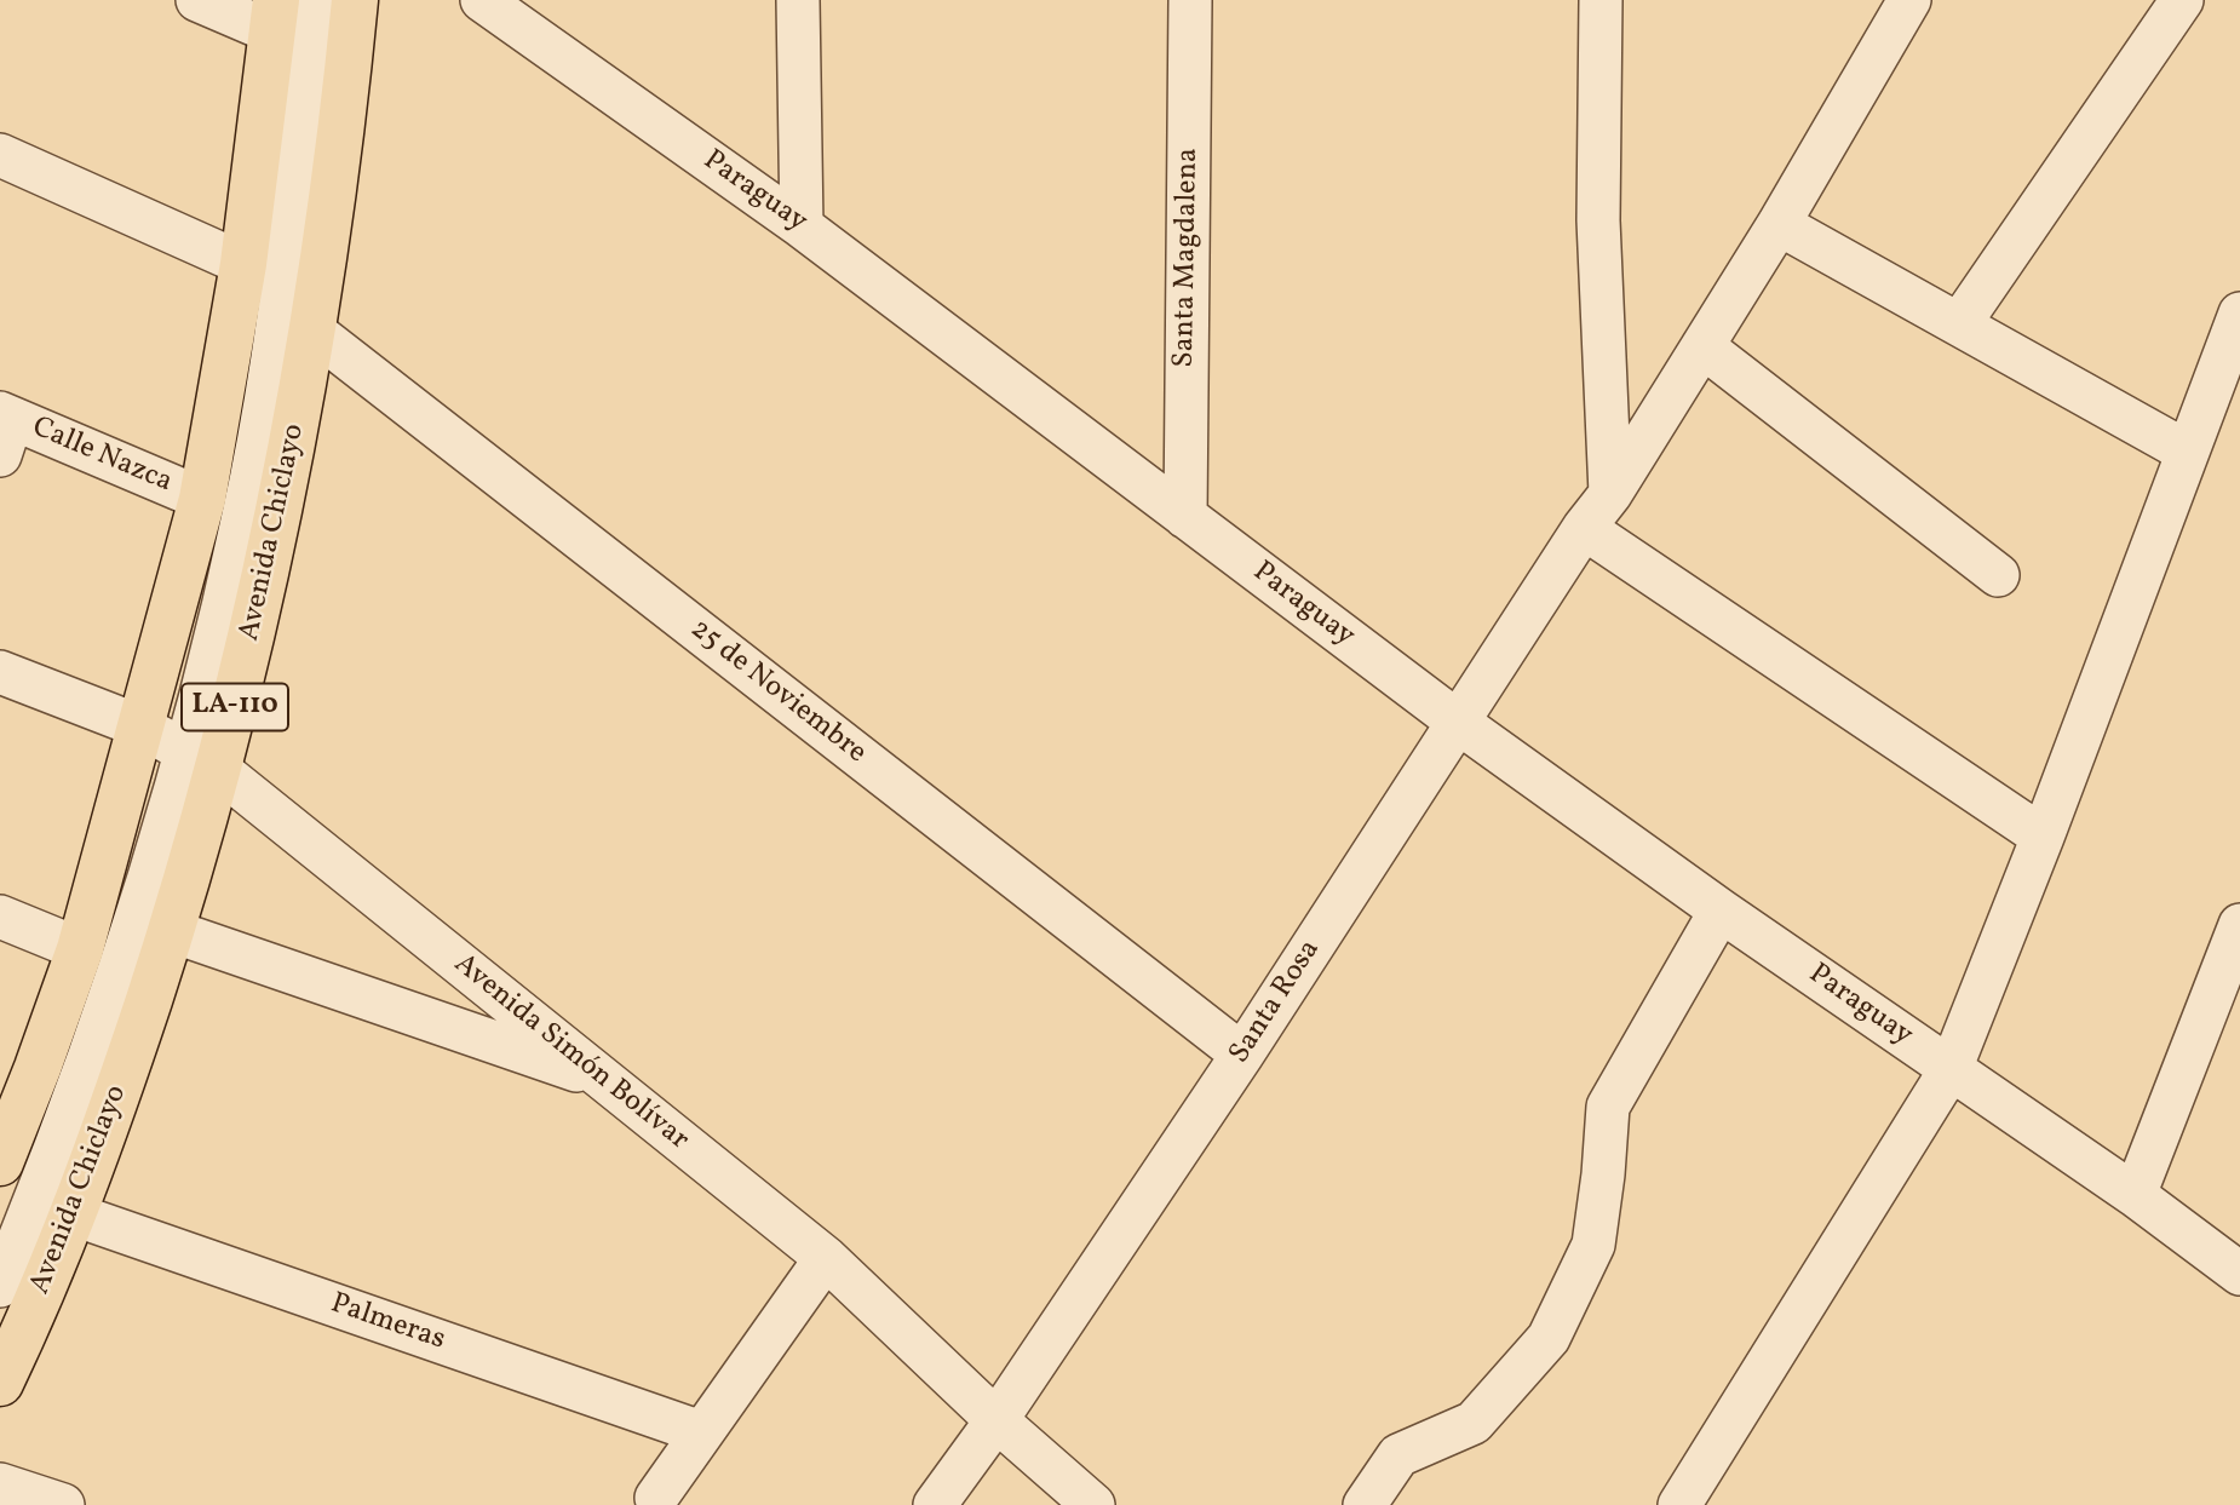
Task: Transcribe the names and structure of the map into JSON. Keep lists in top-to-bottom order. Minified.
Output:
{"streets":{"main road":["Avenida Chiclayo","LA-110"],"street":["Paraguay","Santa Magdalena","Calle Nazca","25 de Noviembre","Santa Rosa","Avenida Simón Bolívar","Palmeras"]},"crossings":[["Paraguay","Santa Magdalena"],["Paraguay","Santa Rosa"],["Calle Nazca","LA-110"],["Avenida Chiclayo","25 de Noviembre"],["Avenida Chiclayo","Avenida Simón Bolívar"],["Avenida Chiclayo","Palmeras"],["25 de Noviembre","Santa Rosa"],["LA-110","Avenida Simón Bolívar"],["Santa Rosa","Avenida Simón Bolívar"]]}
